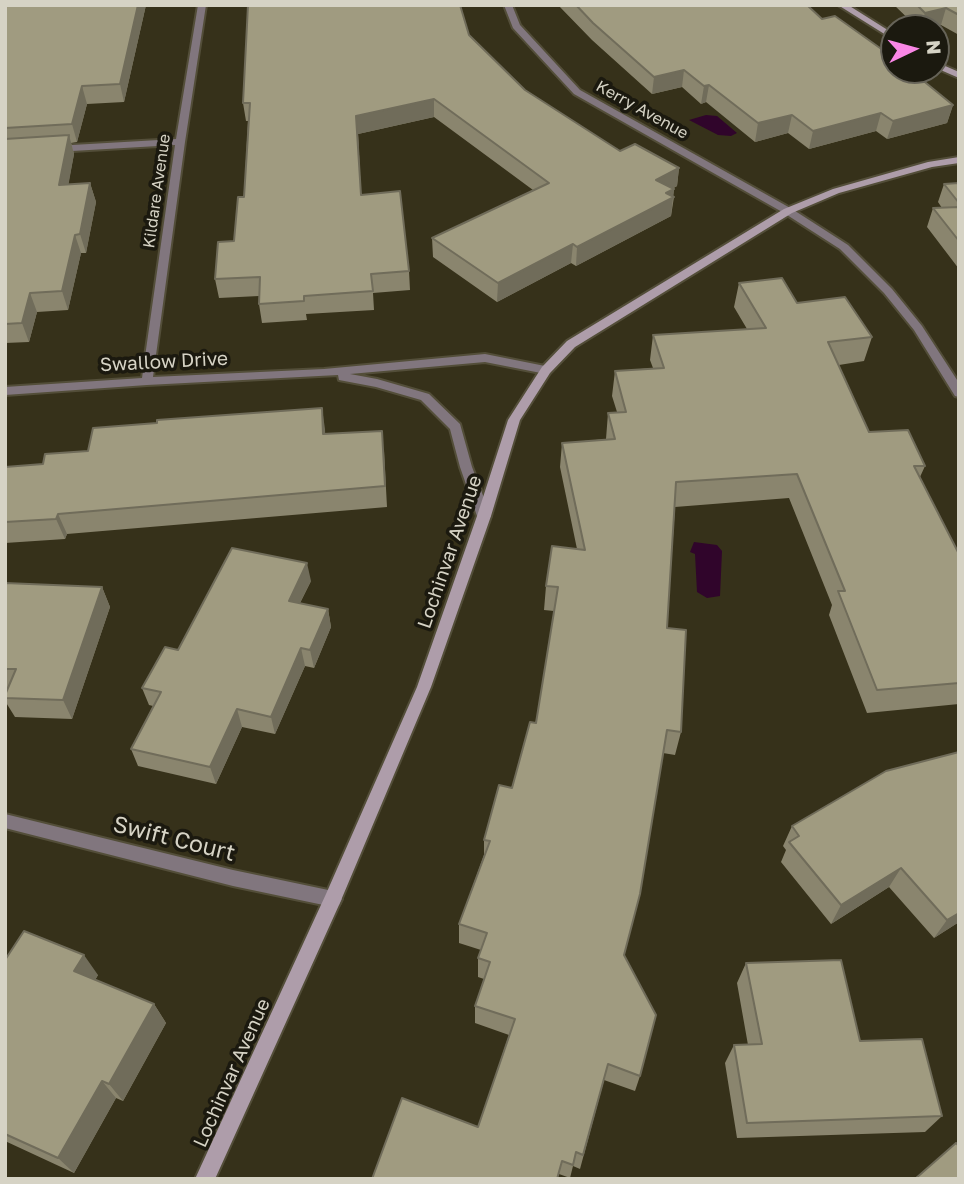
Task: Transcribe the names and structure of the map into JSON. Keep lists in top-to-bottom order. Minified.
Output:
{"streets":{"street":["Kerry Avenue","Kildare Avenue","Swallow Drive","Lochinvar Avenue","Swift Court"]},"crossings":[["Kerry Avenue","Lochinvar Avenue"],["Kildare Avenue","Swallow Drive"],["Swallow Drive","Lochinvar Avenue"],["Lochinvar Avenue","Swift Court"]],"north":"right"}
